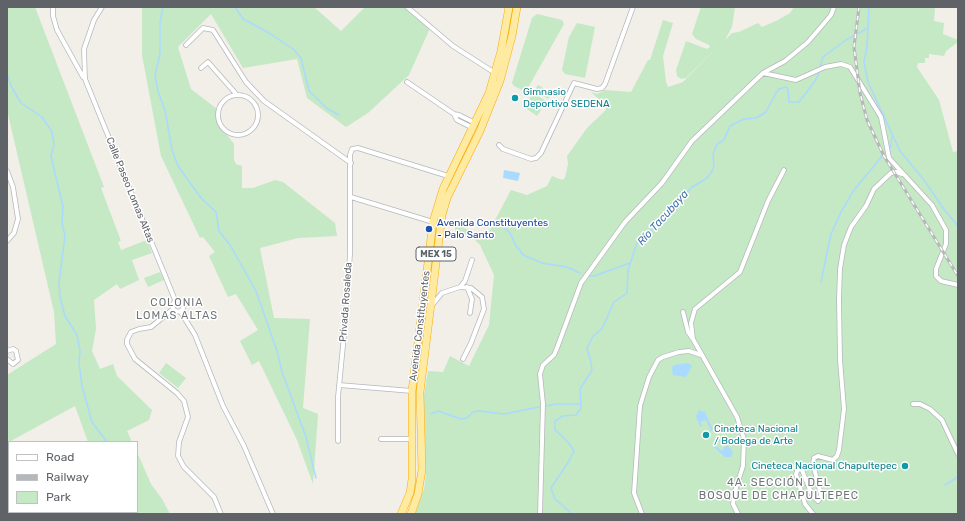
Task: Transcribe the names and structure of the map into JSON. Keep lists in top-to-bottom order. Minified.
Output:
{"streets":{"highway":["MEX 15","Avenida Constituyentes"],"street":["Calle Paseo Lomas Altas","Privada Rosaleda"]},"crossings":[["Privada Rosaleda","Avenida Constituyentes"]],"districts":["COLONIA LOMAS ALTAS","4A. SECCIÓN DEL BOSQUE DE CHAPULTEPEC"],"water":["Río Tacubaya"],"places":["Gimnasio Deportivo SEDENA","Avenida Constituyentes - Palo Santo","Cineteca Nacional / Bodega de Arte","Cineteca Nacional Chapultepec"],"legend":["Road","Railway","Park"]}
